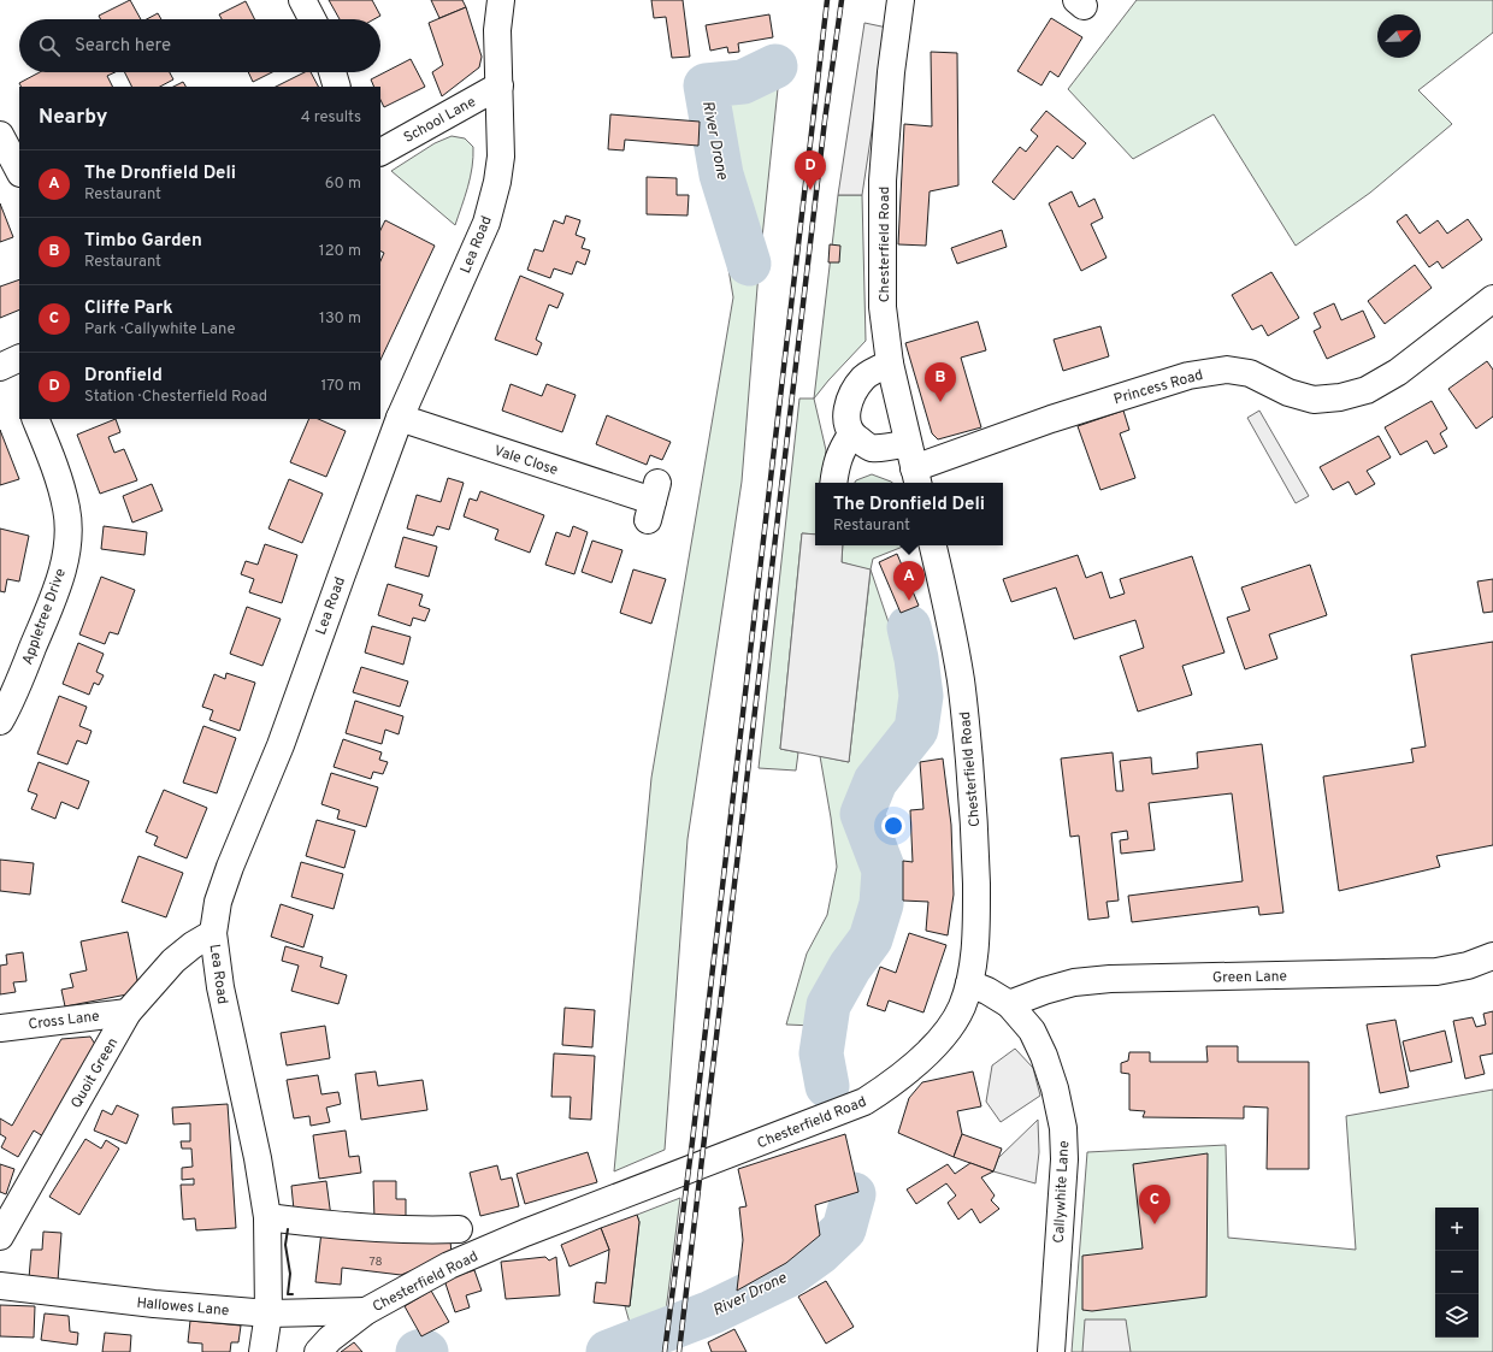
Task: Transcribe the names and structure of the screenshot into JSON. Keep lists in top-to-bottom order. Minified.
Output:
{"streets":{"street":["School Lane","Lea Road","Chesterfield Road","Princess Road","Vale Close","Appletree Drive","Green Lane","Cross Lane","Quoit Green","Callywhite Lane","Hallowes Lane"]},"crossings":[["School Lane","Lea Road"],["Lea Road","Vale Close"],["Lea Road","Quoit Green"],["Lea Road","Hallowes Lane"],["Chesterfield Road","Princess Road"],["Chesterfield Road","Callywhite Lane"],["Chesterfield Road","Hallowes Lane"],["Green Lane","Callywhite Lane"],["Cross Lane","Quoit Green"]],"water":["River Drone"],"house_numbers":["78"],"north":"top right","page":{"search":"Search here","heading":["Nearby","4 results"],"list":[{"mark":"A","name":"The Dronfield Deli","note":"Restaurant","value":"60 m"},{"mark":"B","name":"Timbo Garden","note":"Restaurant","value":"120 m"},{"mark":"C","name":"Cliffe Park","note":"Park · Callywhite Lane","value":"130 m"},{"mark":"D","name":"Dronfield","note":"Station · Chesterfield Road","value":"170 m"}],"pins":["D","B","A","C"],"popup":["The Dronfield Deli","Restaurant"],"map_buttons":["+","−"]}}
